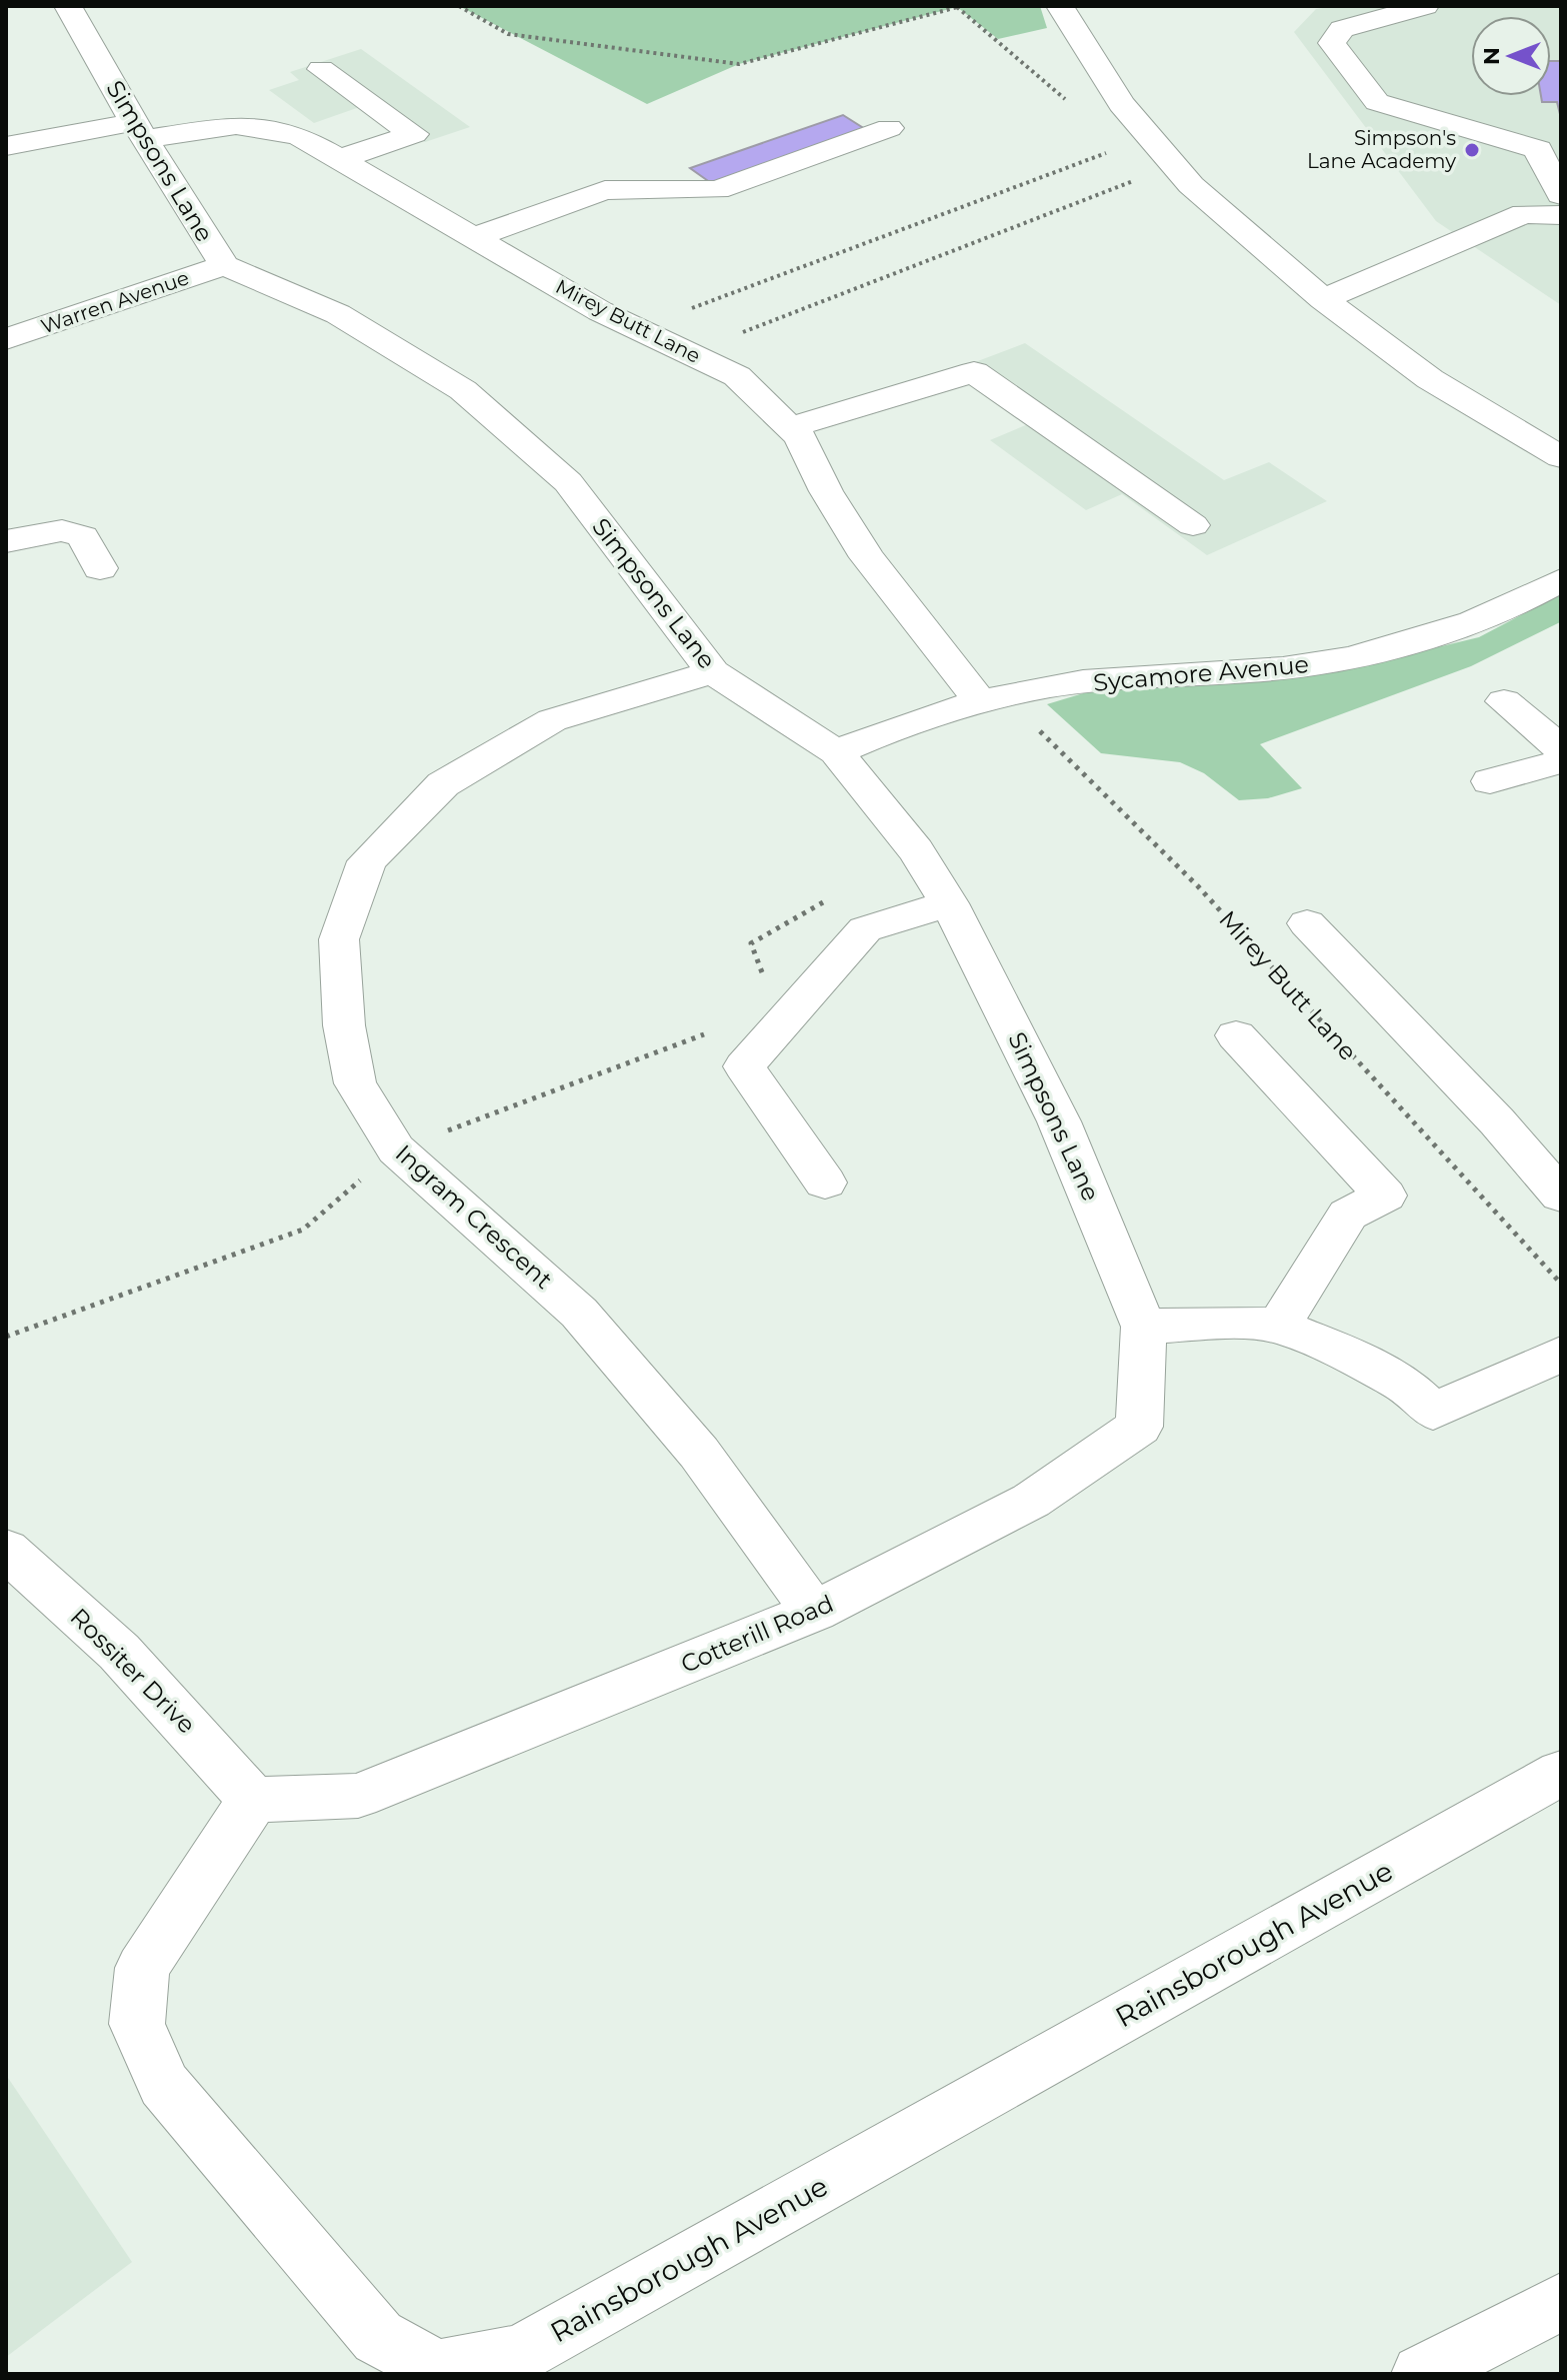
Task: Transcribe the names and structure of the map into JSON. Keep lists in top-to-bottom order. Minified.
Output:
{"streets":{"street":["Simpsons Lane","Warren Avenue","Mirey Butt Lane","Sycamore Avenue","Ingram Crescent","Cotterill Road","Rossiter Drive","Rainsborough Avenue"]},"crossings":[["Simpsons Lane","Warren Avenue"],["Simpsons Lane","Mirey Butt Lane"],["Simpsons Lane","Sycamore Avenue"],["Simpsons Lane","Ingram Crescent"],["Simpsons Lane","Cotterill Road"],["Mirey Butt Lane","Sycamore Avenue"],["Ingram Crescent","Cotterill Road"],["Cotterill Road","Rossiter Drive"],["Cotterill Road","Rainsborough Avenue"],["Rossiter Drive","Rainsborough Avenue"]],"places":["Simpson's Lane Academy"],"north":"left"}
